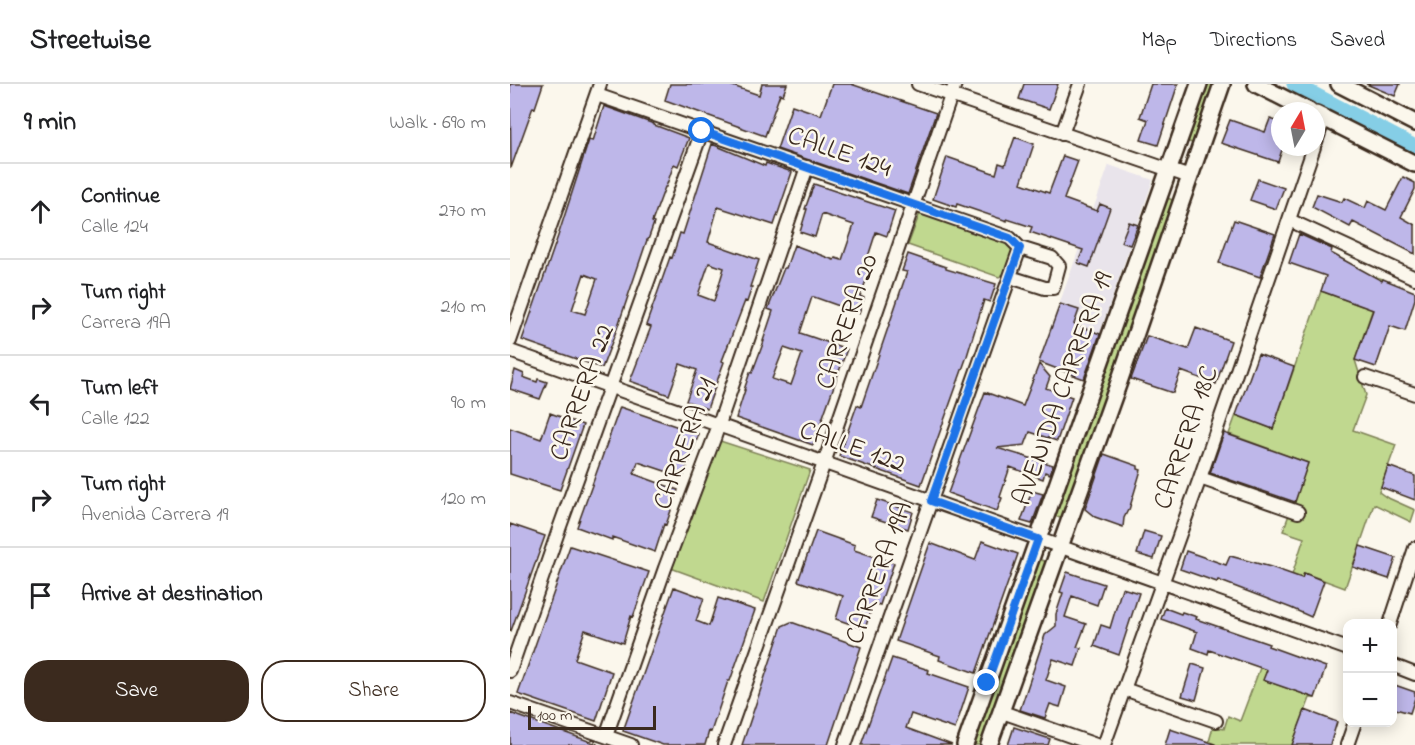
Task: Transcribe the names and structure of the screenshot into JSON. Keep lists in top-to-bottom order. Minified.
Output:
{"streets":{"main road":["AVENIDA CARRERA 19"],"street":["CALLE 124","CARRERA 20","CARRERA 22","CARRERA 18C","CARRERA 21","CALLE 122","CARRERA 19A"]},"crossings":[["CALLE 124","CARRERA 20"],["CALLE 124","CARRERA 22"],["CALLE 124","CARRERA 21"],["CALLE 124","CARRERA 19A"],["CARRERA 20","CALLE 122"],["AVENIDA CARRERA 19","CALLE 122"],["CARRERA 22","CALLE 122"],["CARRERA 18C","CALLE 122"],["CARRERA 21","CALLE 122"],["CALLE 122","CARRERA 19A"]],"scale_bar":"100 m","north":"top","page":{"header":"Streetwise","nav":["Map","Directions","Saved"],"heading":["9 min","Walk · 690 m"],"list":[["Continue","Calle 124","270 m"],["Turn right","Carrera 19A","210 m"],["Turn left","Calle 122","90 m"],["Turn right","Avenida Carrera 19","120 m"],"Arrive at destination"],"map_buttons":["+","−"],"buttons":["Save","Share"],"scale":"100 m"}}
